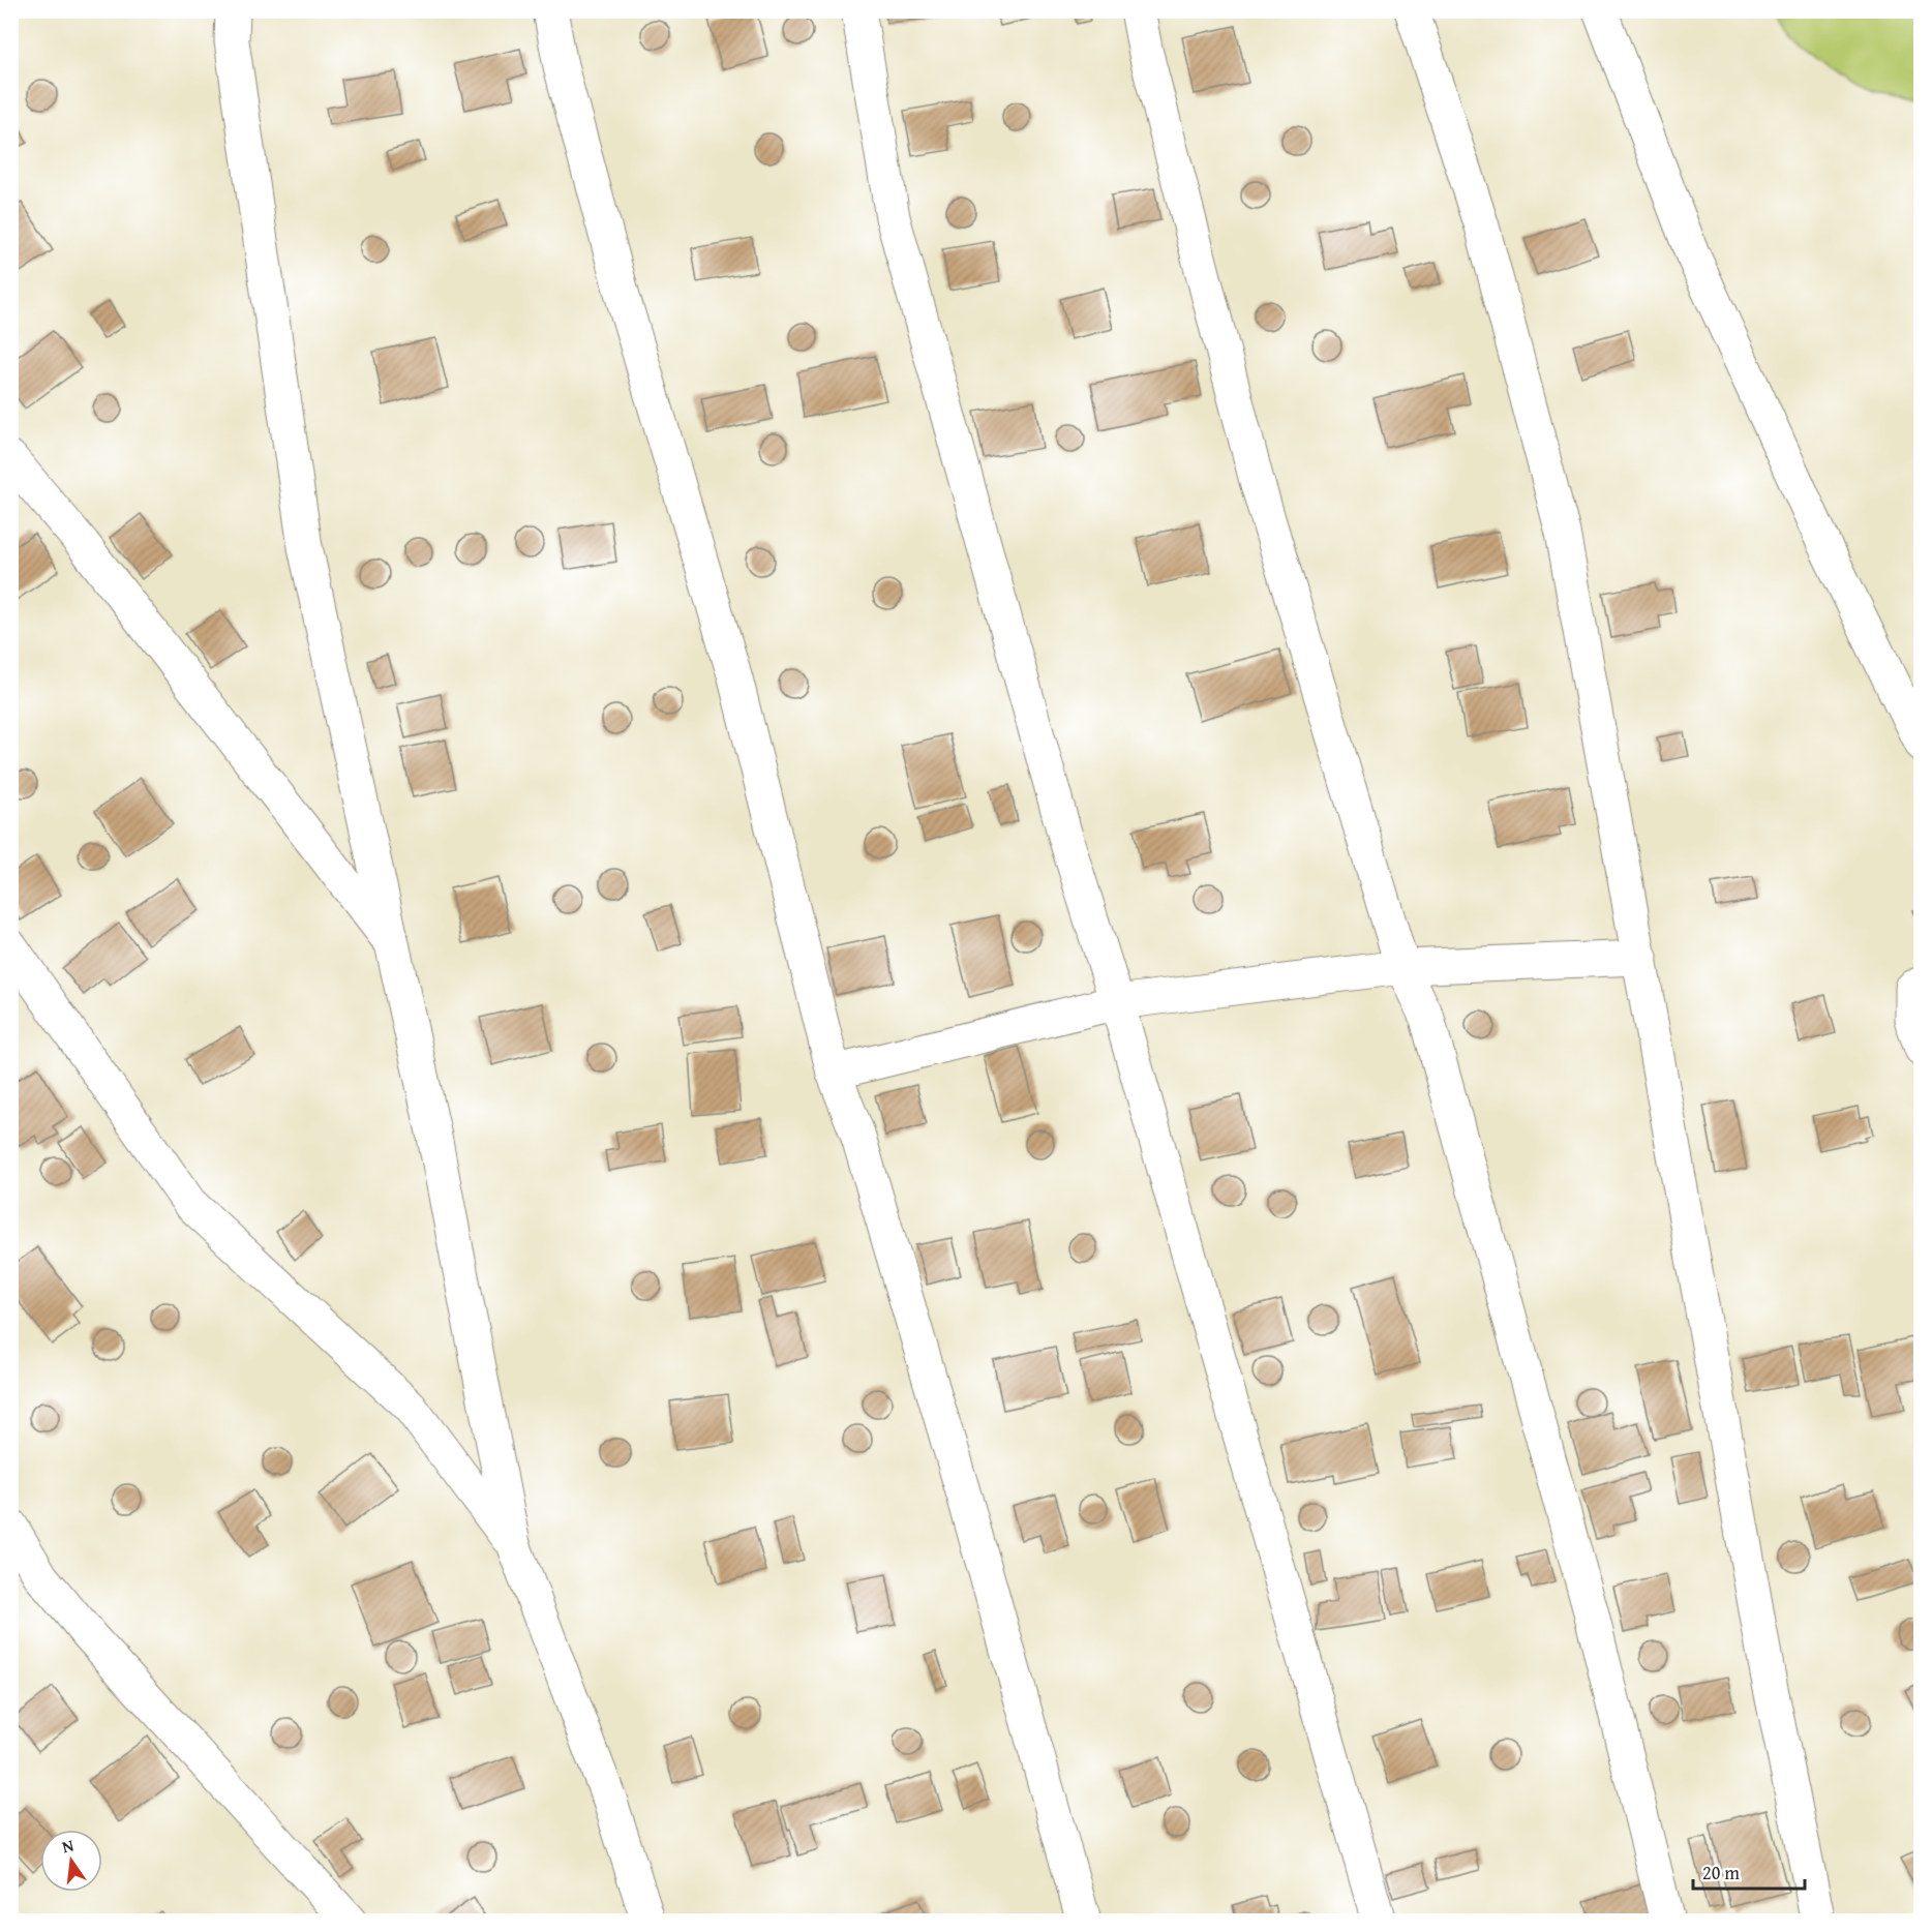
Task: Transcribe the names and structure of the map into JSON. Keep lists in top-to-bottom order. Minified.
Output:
{"scale_bar":"20 m","north":"top"}
